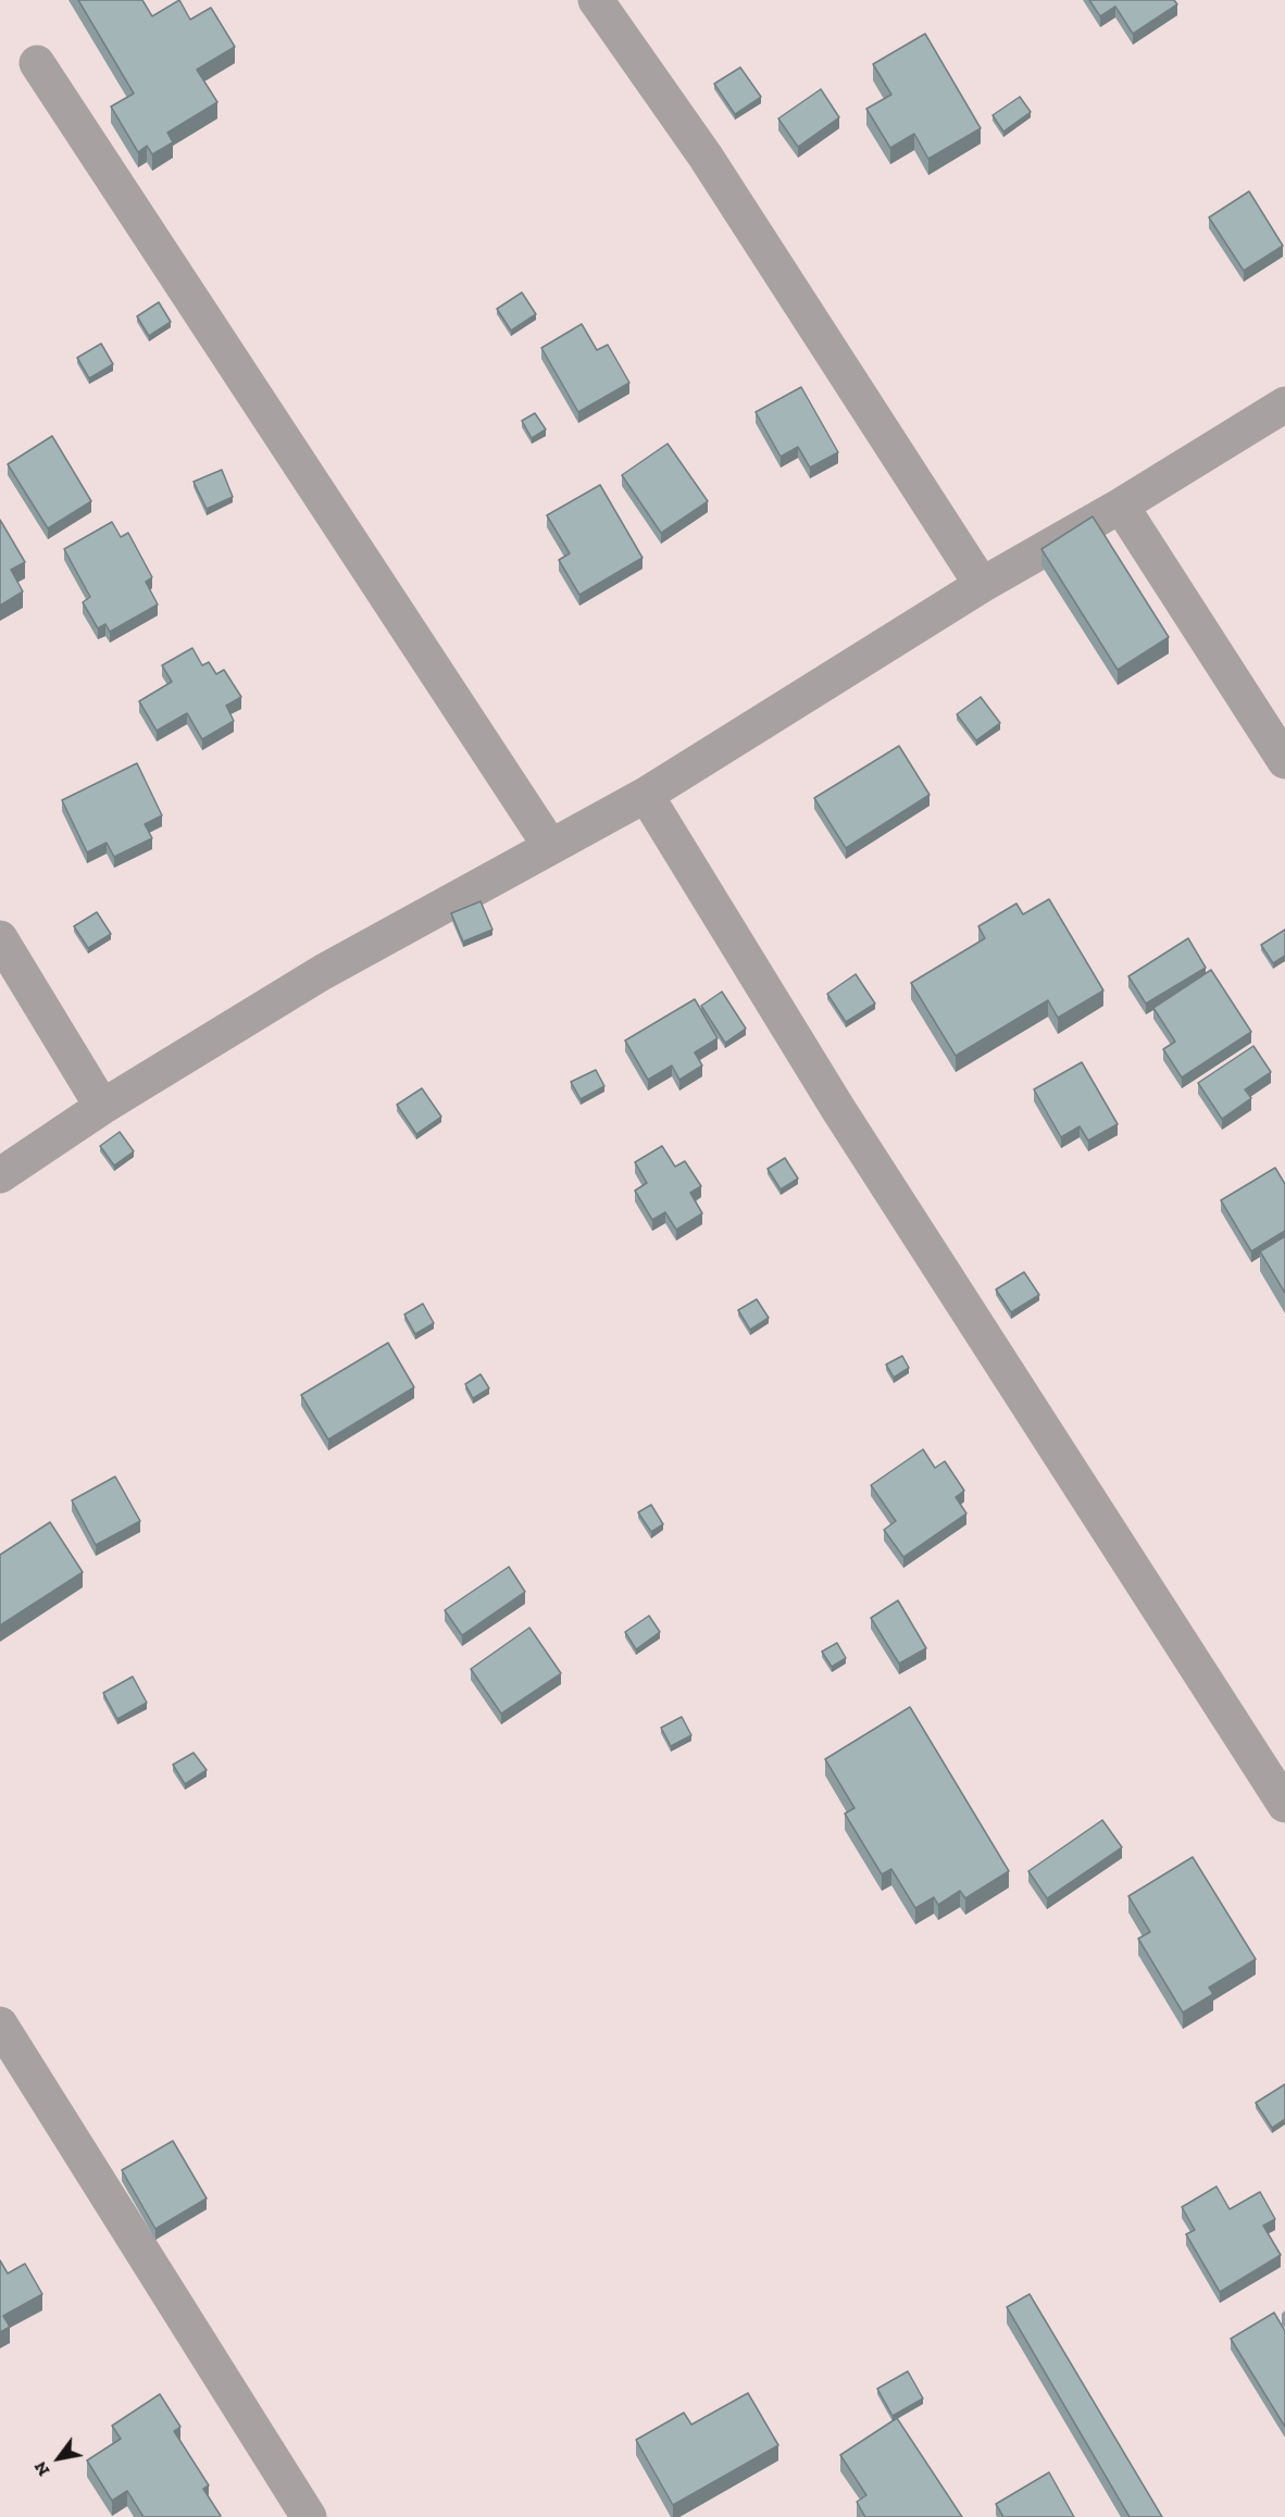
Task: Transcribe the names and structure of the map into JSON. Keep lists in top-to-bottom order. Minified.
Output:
{"north":"bottom left"}
